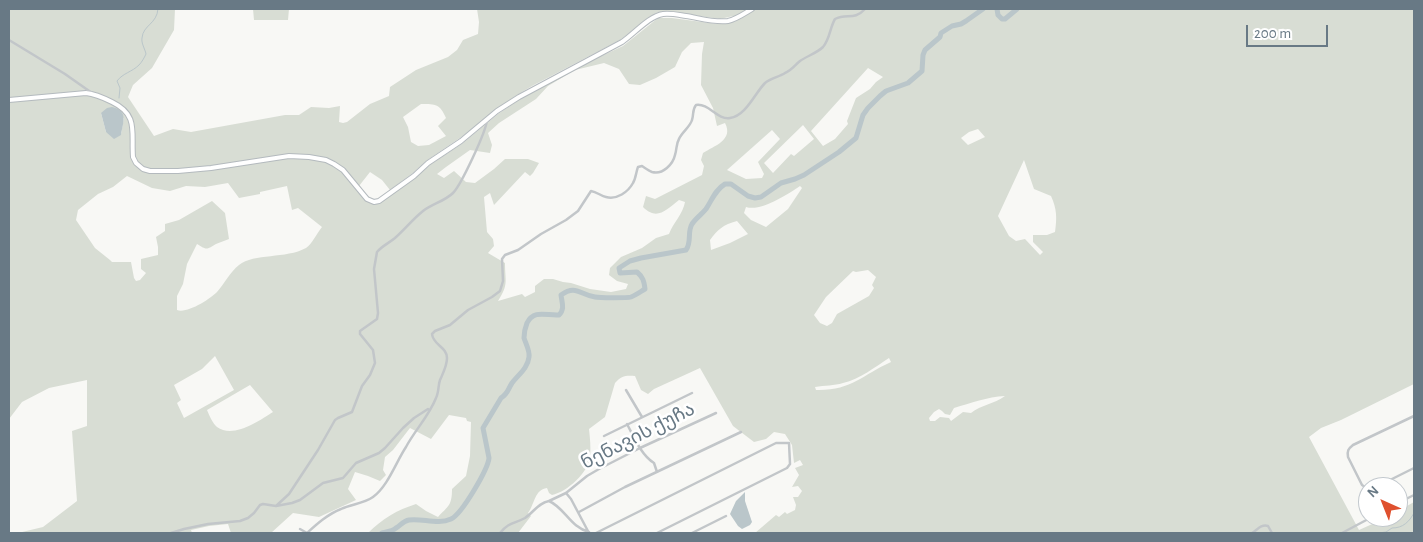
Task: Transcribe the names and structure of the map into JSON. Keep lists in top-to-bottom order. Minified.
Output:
{"streets":{"street":["ნენავის ქუჩა"]},"scale_bar":"200 m","north":"top left"}
